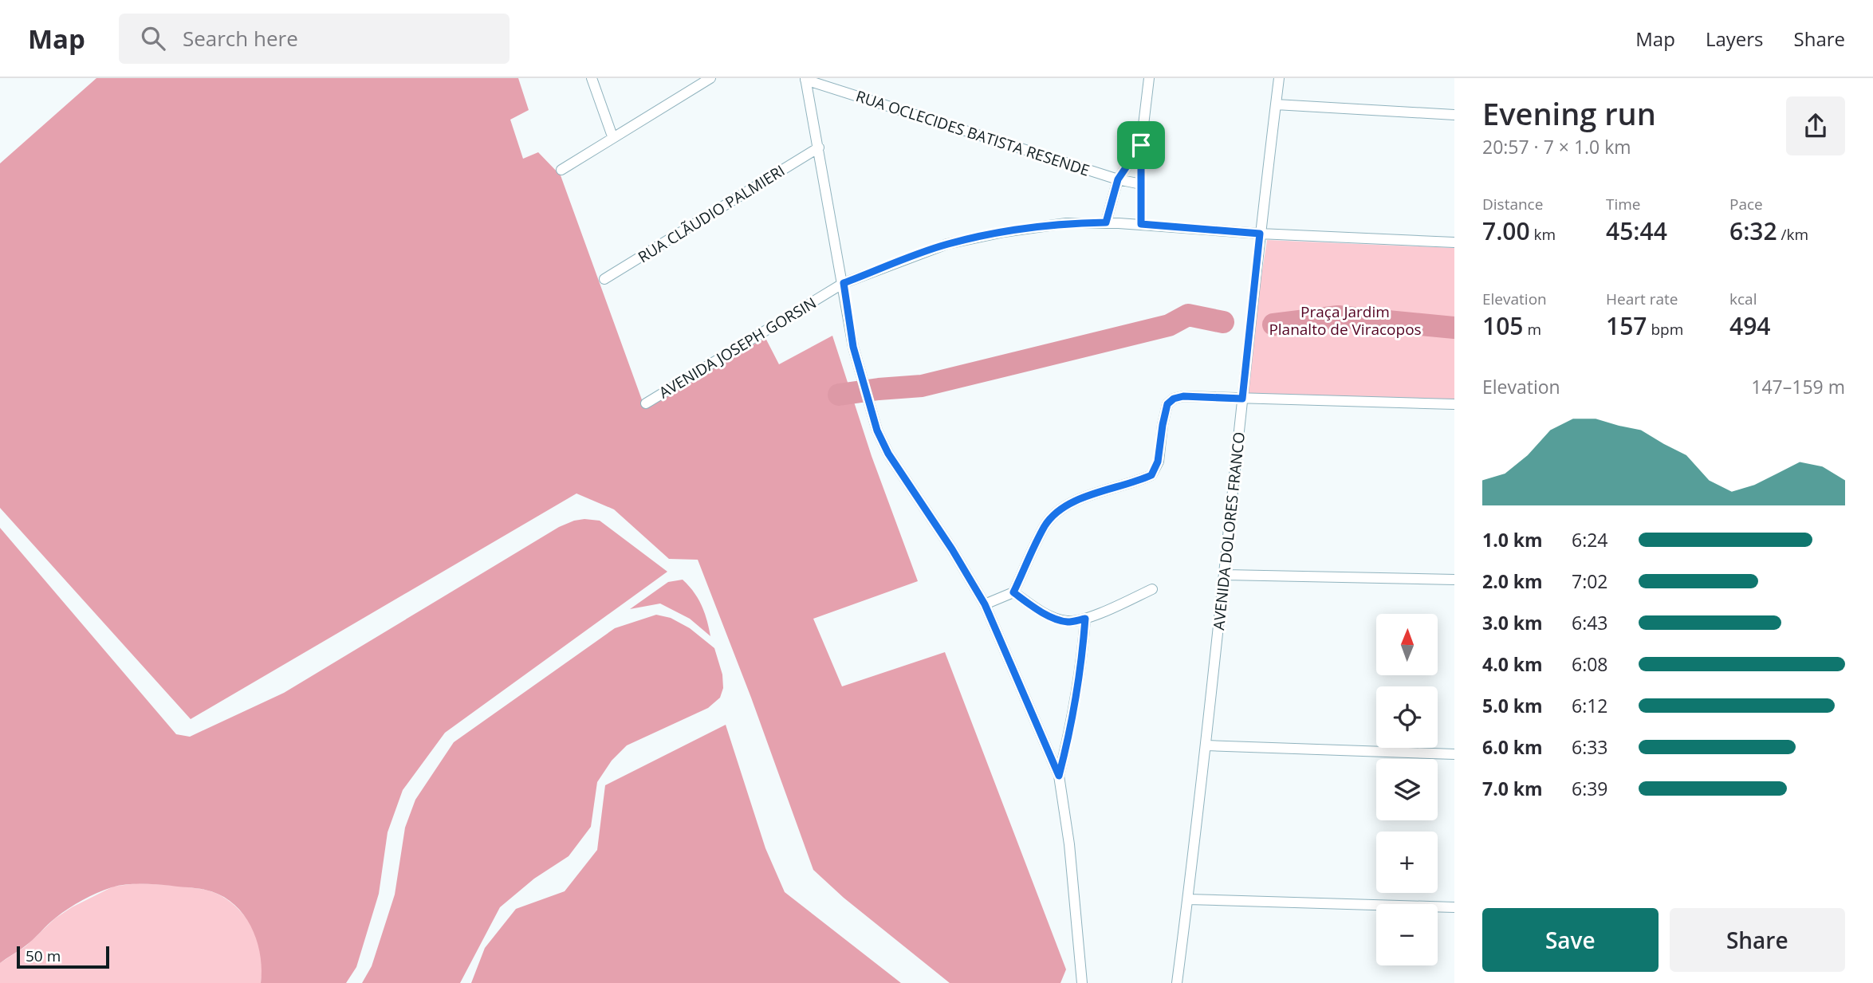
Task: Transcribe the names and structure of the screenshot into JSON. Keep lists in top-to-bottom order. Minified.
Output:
{"streets":{"street":["RUA OCLECIDES BATISTA RESENDE","RUA CLÃUDIO PALMIERI","AVENIDA JOSEPH GORSIN","AVENIDA DOLORES FRANCO"]},"crossings":[["AVENIDA JOSEPH GORSIN","AVENIDA DOLORES FRANCO"]],"parks":["Praça Jardim Planalto de Viracopos"],"scale_bar":"50 m","north":"top","page":{"header":"Map","search":"Search here","nav":["Map","Layers","Share"],"heading":["Evening run","20:57 · 7 × 1.0 km"],"stats":[["Distance","7.00 km"],["Time","45:44"],["Pace","6:32 /km"],["Elevation","105 m"],["Heart rate","157 bpm"],["kcal","494"]],"chart":["Elevation","147–159 m"],"list":[{"name":"1.0 km","note":"6:24"},{"name":"2.0 km","note":"7:02"},{"name":"3.0 km","note":"6:43"},{"name":"4.0 km","note":"6:08"},{"name":"5.0 km","note":"6:12"},{"name":"6.0 km","note":"6:33"},{"name":"7.0 km","note":"6:39"}],"map_buttons":["+","−"],"buttons":["Save","Share"],"scale":"50 m"}}
